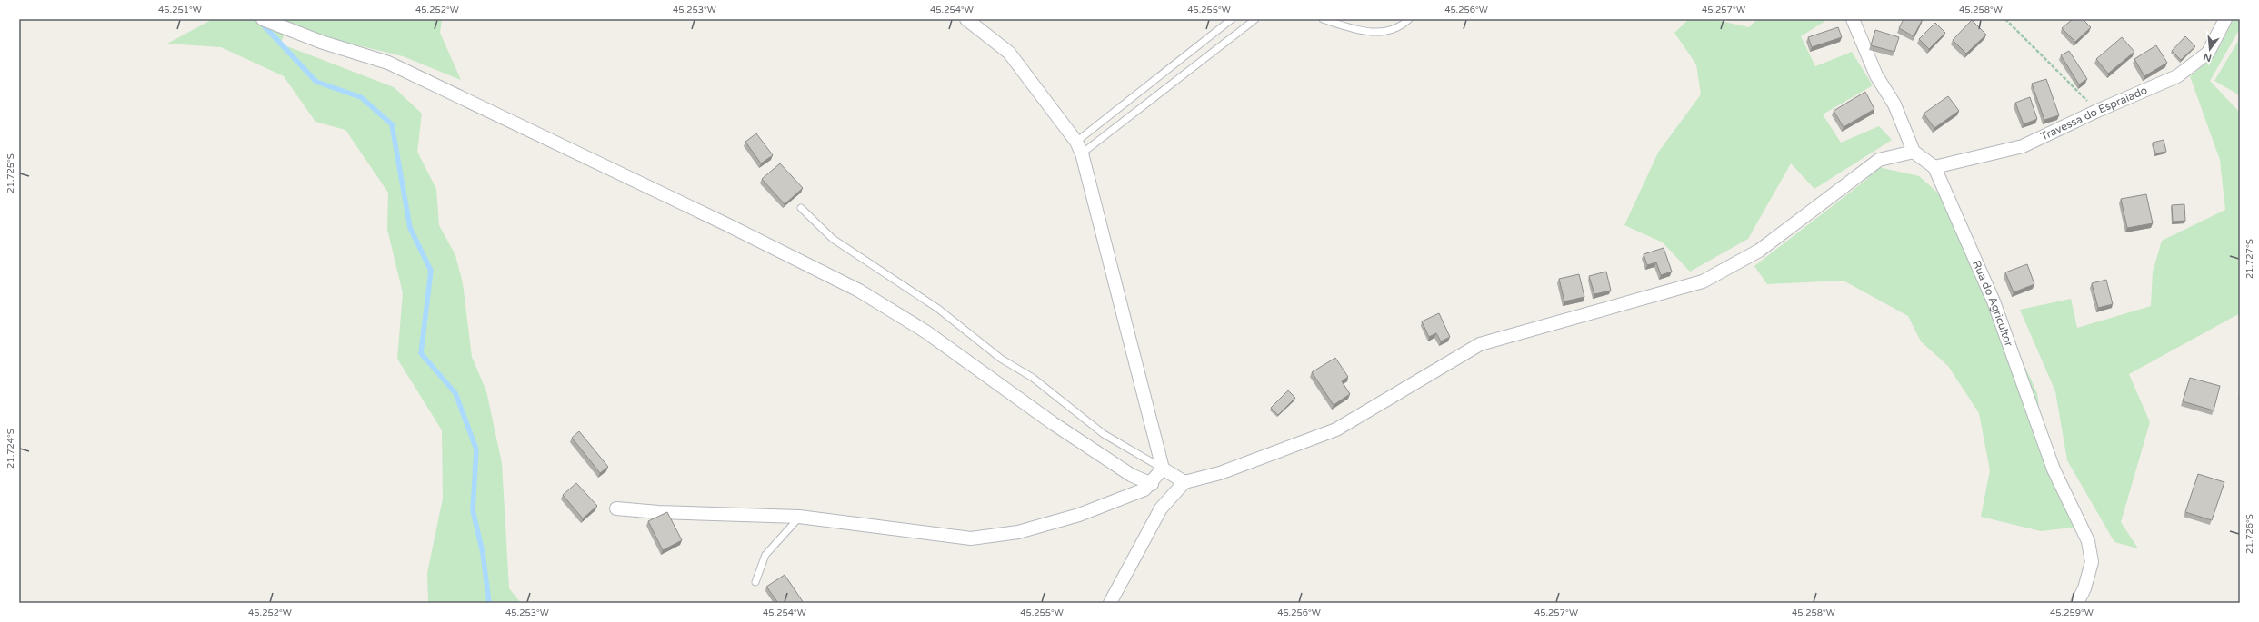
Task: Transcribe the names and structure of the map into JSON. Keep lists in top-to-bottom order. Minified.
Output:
{"streets":{"street":["Travessa do Espraiado","Rua do Agricultor"]},"crossings":[["Travessa do Espraiado","Rua do Agricultor"]],"north":"bottom","coordinates":["45.251°W","45.252°W","45.253°W","45.254°W","45.255°W","45.256°W","45.257°W","45.258°W","21.725°S","21.727°S","21.724°S","21.726°S","45.259°W"]}
